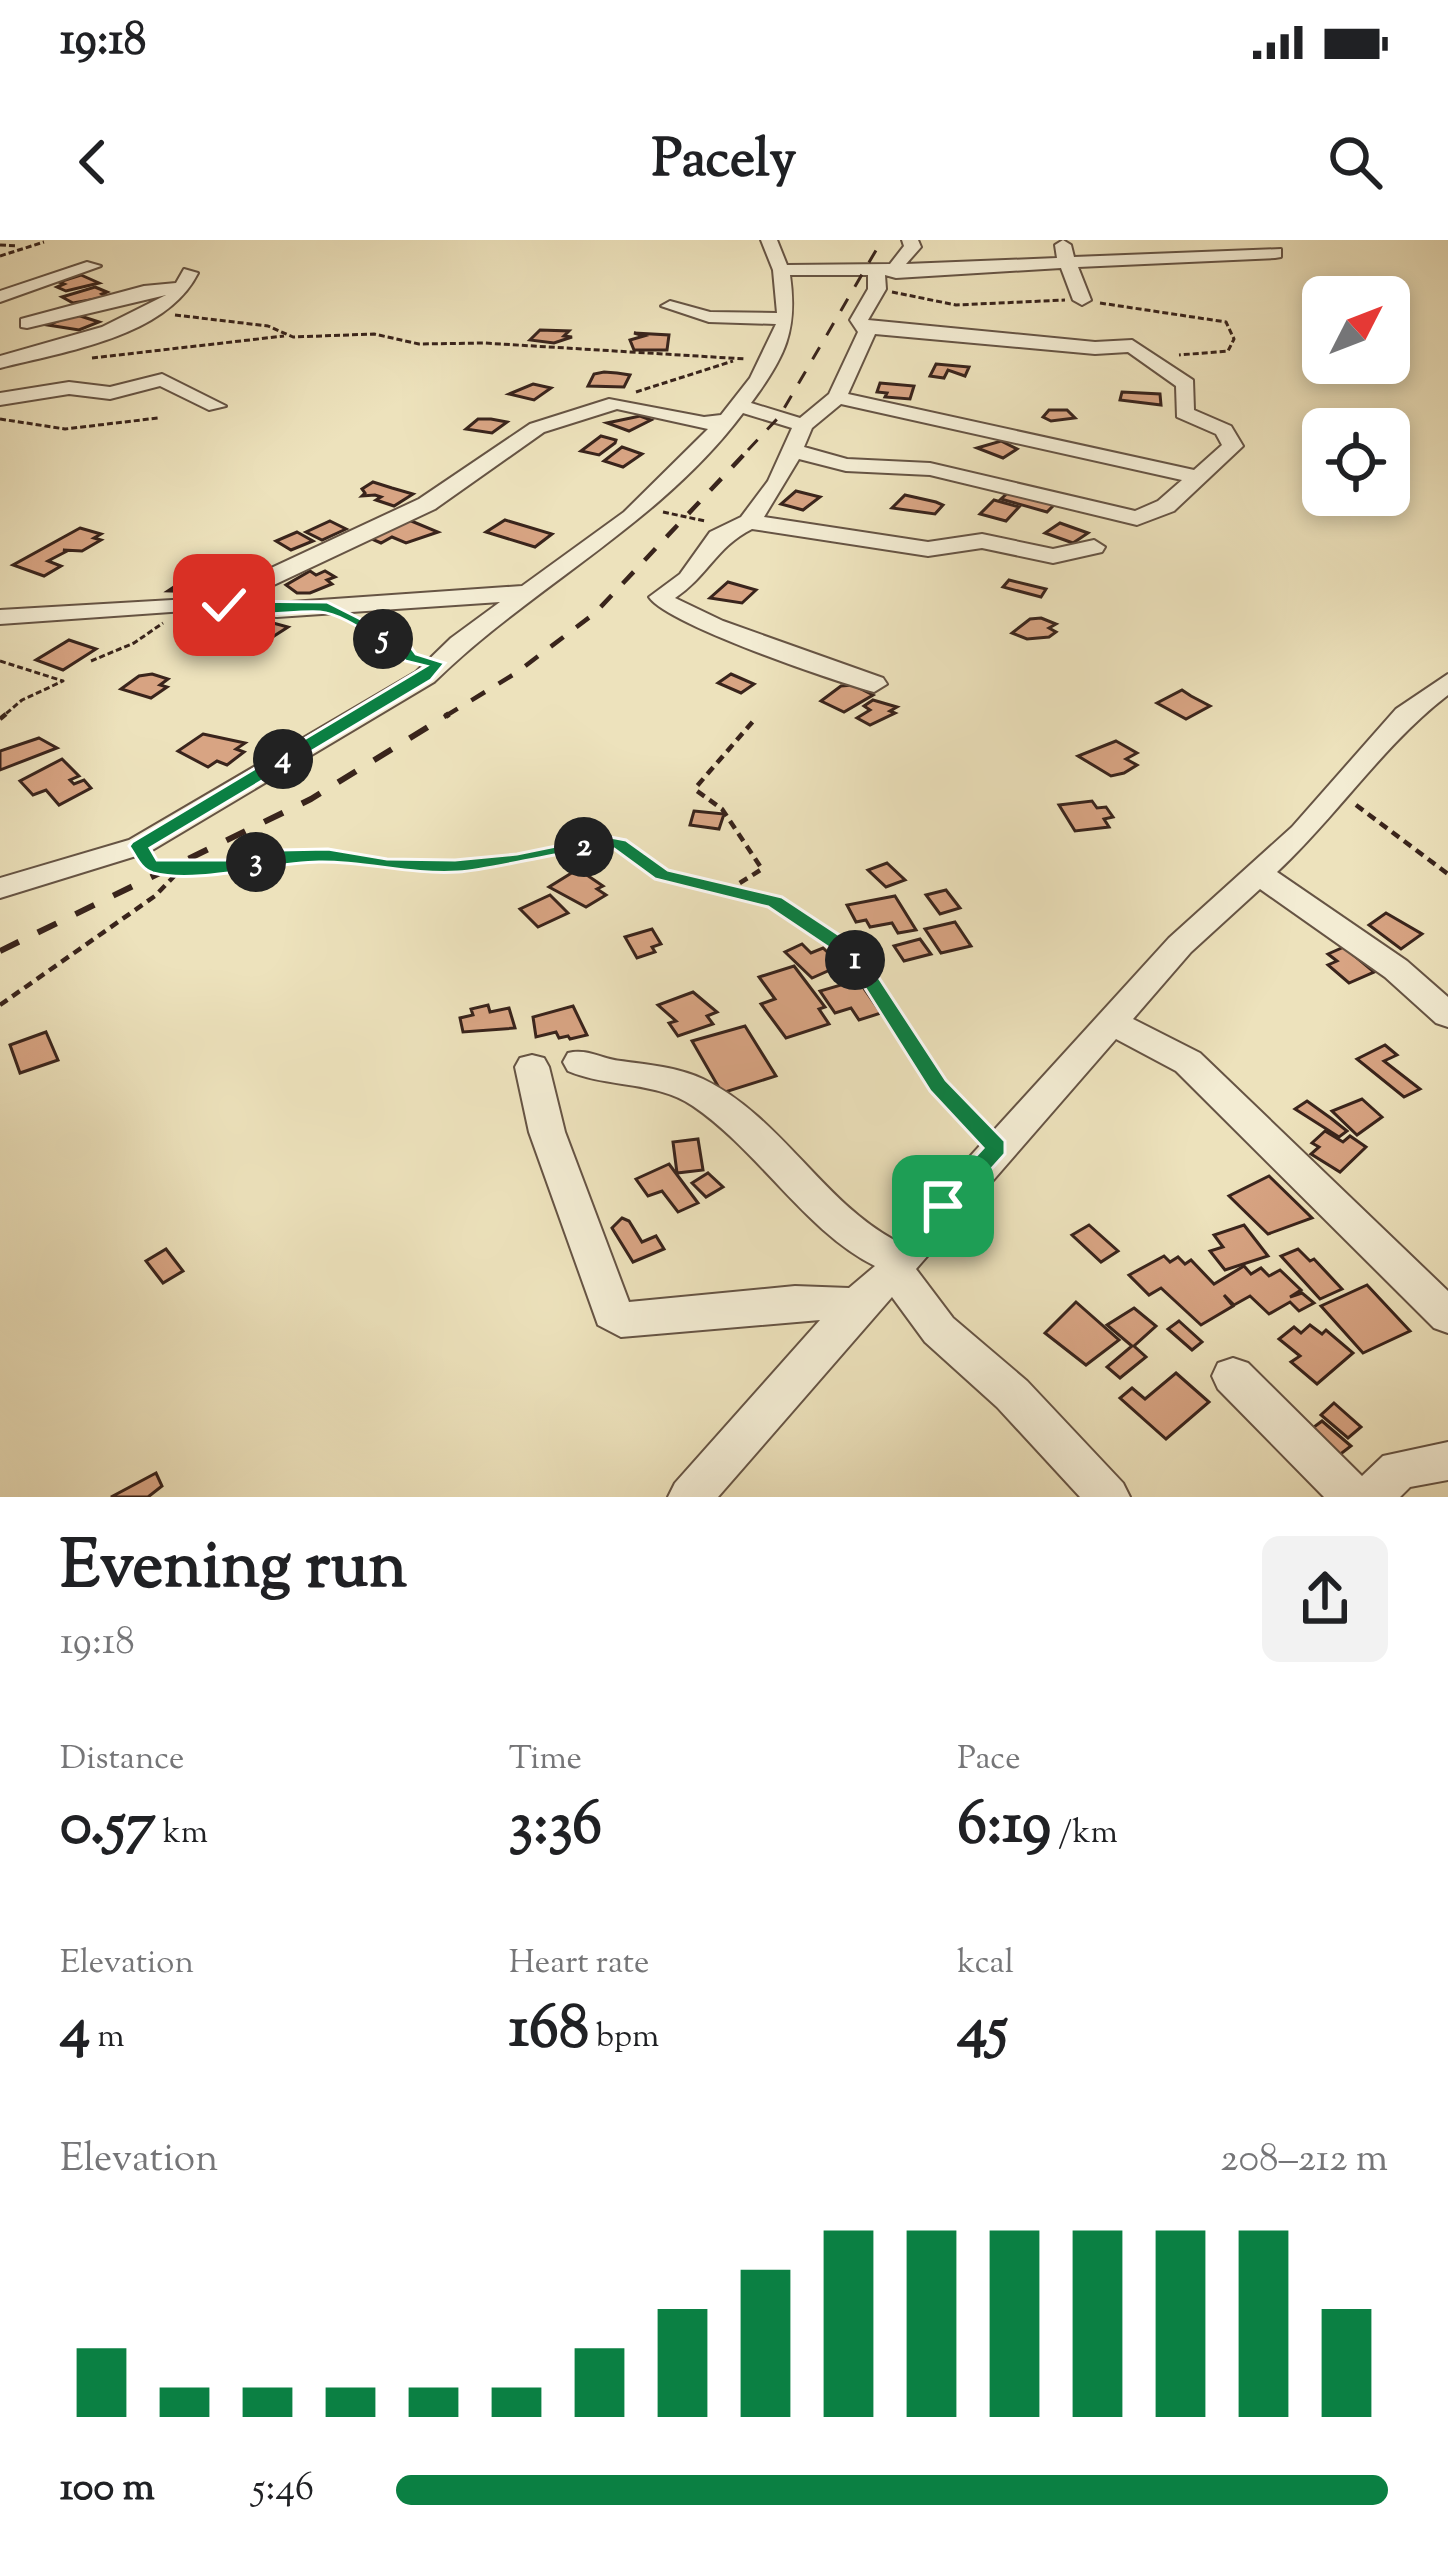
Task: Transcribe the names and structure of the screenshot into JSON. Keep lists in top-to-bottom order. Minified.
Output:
{"north":"top right","page":{"status":"19:18","header":"Pacely","pins":["5","4","2","3","1"],"heading":["Evening run","19:18"],"stats":[["Distance","0.57 km"],["Time","3:36"],["Pace","6:19 /km"],["Elevation","4 m"],["Heart rate","168 bpm"],["kcal","45"]],"chart":["Elevation","208–212 m"],"list":[{"name":"100 m","note":"5:46"}]}}
